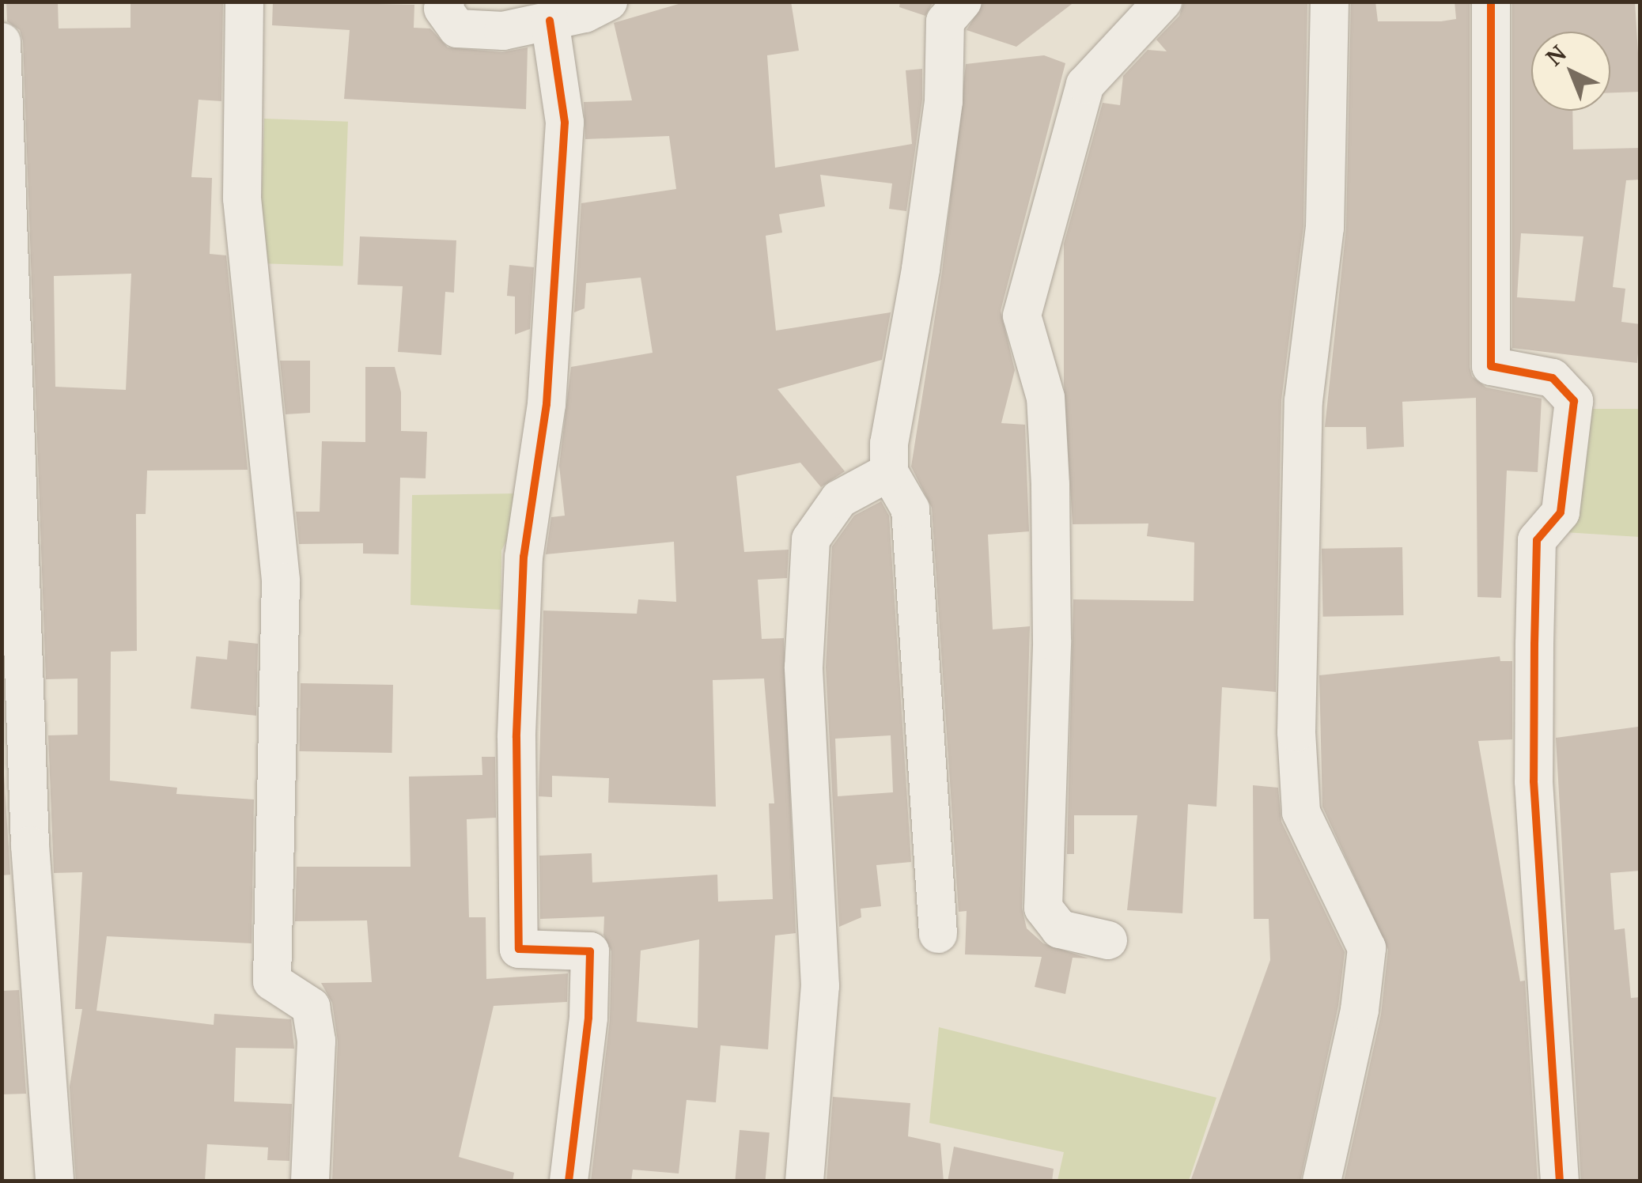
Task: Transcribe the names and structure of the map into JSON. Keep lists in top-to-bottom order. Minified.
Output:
{"north":"top left"}
